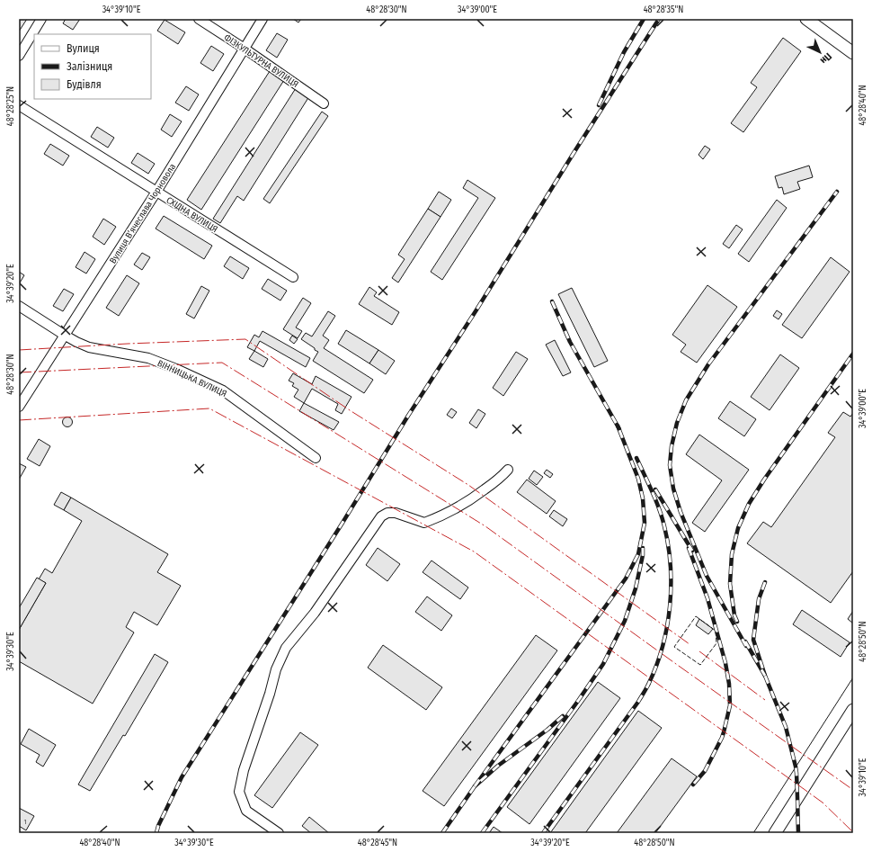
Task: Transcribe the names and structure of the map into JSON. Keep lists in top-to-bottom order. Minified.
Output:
{"streets":{"street":["ФІЗКУЛЬТУРНА ВУЛИЦЯ","Вулиця Вʼячеслава Чорновола","СХІДНА ВУЛИЦЯ","ВІННИЦЬКА ВУЛИЦЯ"]},"crossings":[["ФІЗКУЛЬТУРНА ВУЛИЦЯ","Вулиця Вʼячеслава Чорновола"],["Вулиця Вʼячеслава Чорновола","СХІДНА ВУЛИЦЯ"],["Вулиця Вʼячеслава Чорновола","ВІННИЦЬКА ВУЛИЦЯ"]],"house_numbers":["1"],"legend":["Вулиця","Залізниця","Будівля"],"north":"bottom right","coordinates":["34°39'10\"E","48°28'30\"N","34°39'00\"E","48°28'35\"N","48°28'40\"N","48°28'25\"N","34°39'20\"E","48°28'50\"N","34°39'30\"E","48°28'45\"N"]}
